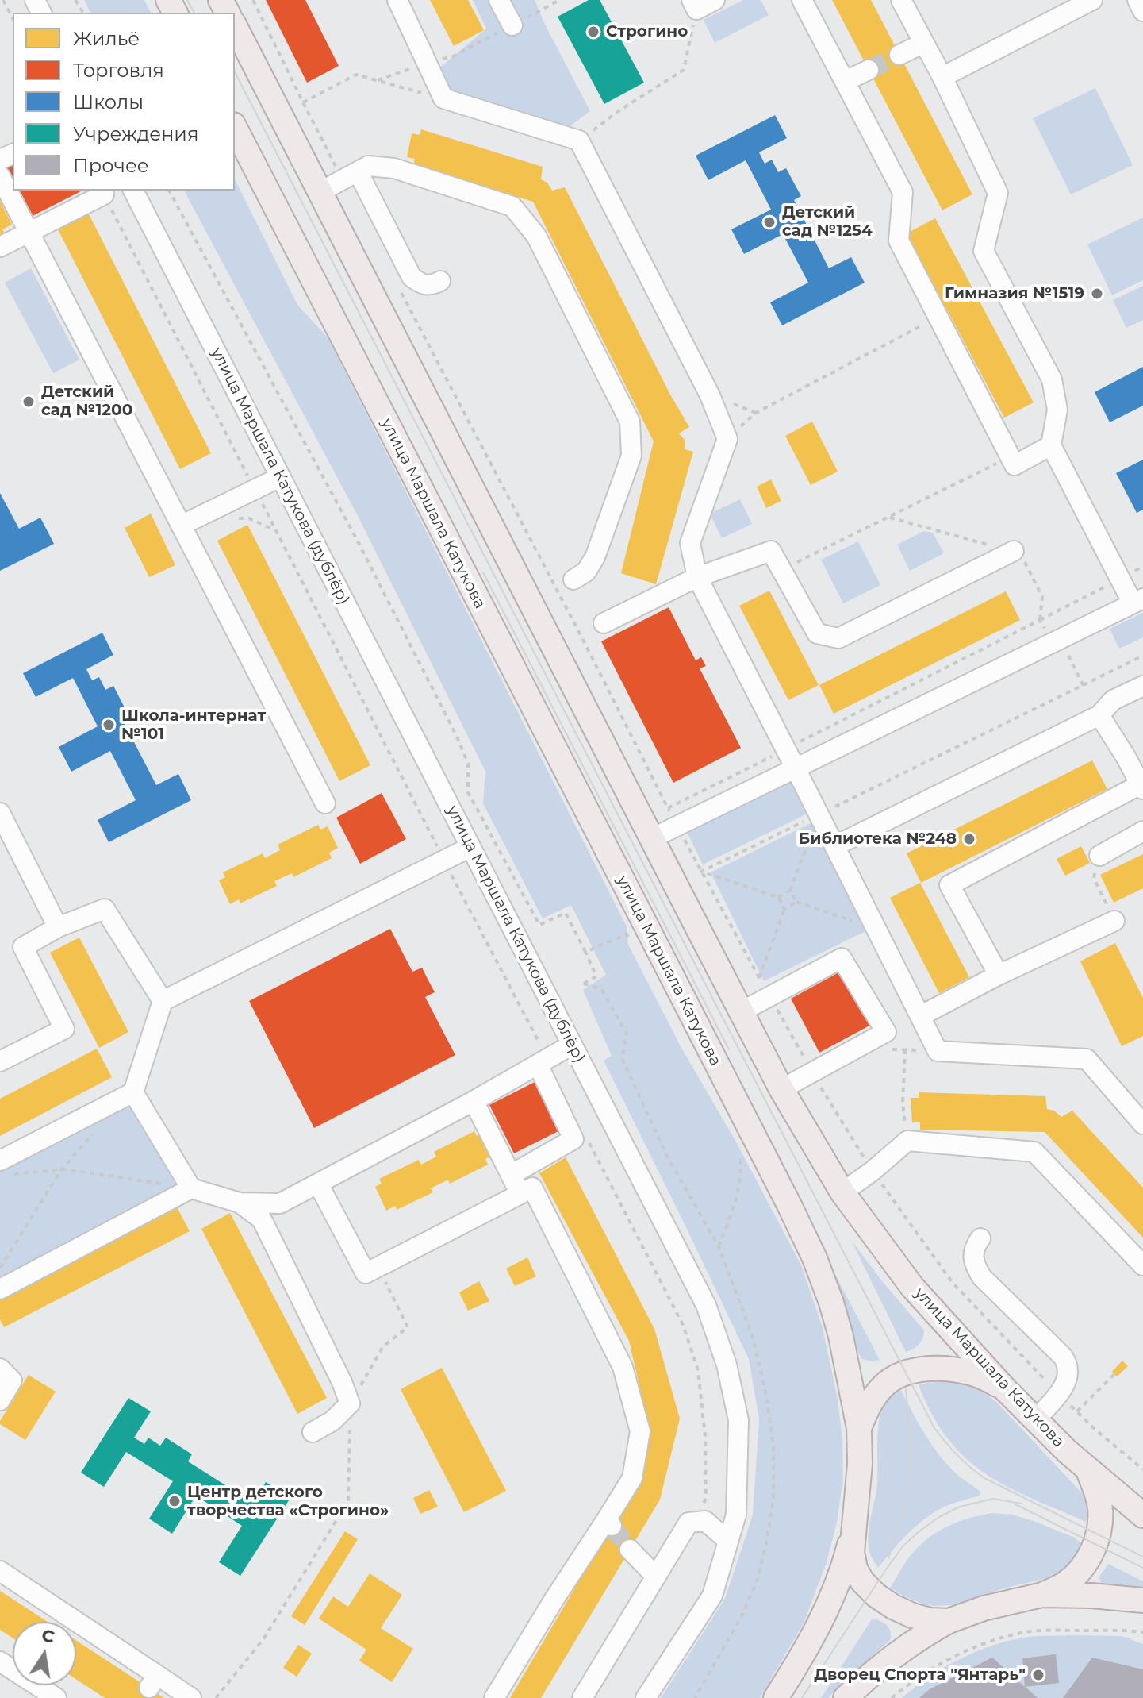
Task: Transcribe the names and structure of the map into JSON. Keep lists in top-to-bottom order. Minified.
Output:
{"streets":{"main road":["улица Маршала Катукова"],"street":["улица Маршала Катукова (дублёр)"]},"places":["Строгино","Детский сад №1254","Гимназия №1519","Детский сад №1200","Школа-интернат №101","Библиотека №248","Центр детского творчества «Строгино»","Дворец Спорта \"Янтарь\""],"legend":["Жильё","Торговля","Школы","Учреждения","Прочее"],"north":"top"}
